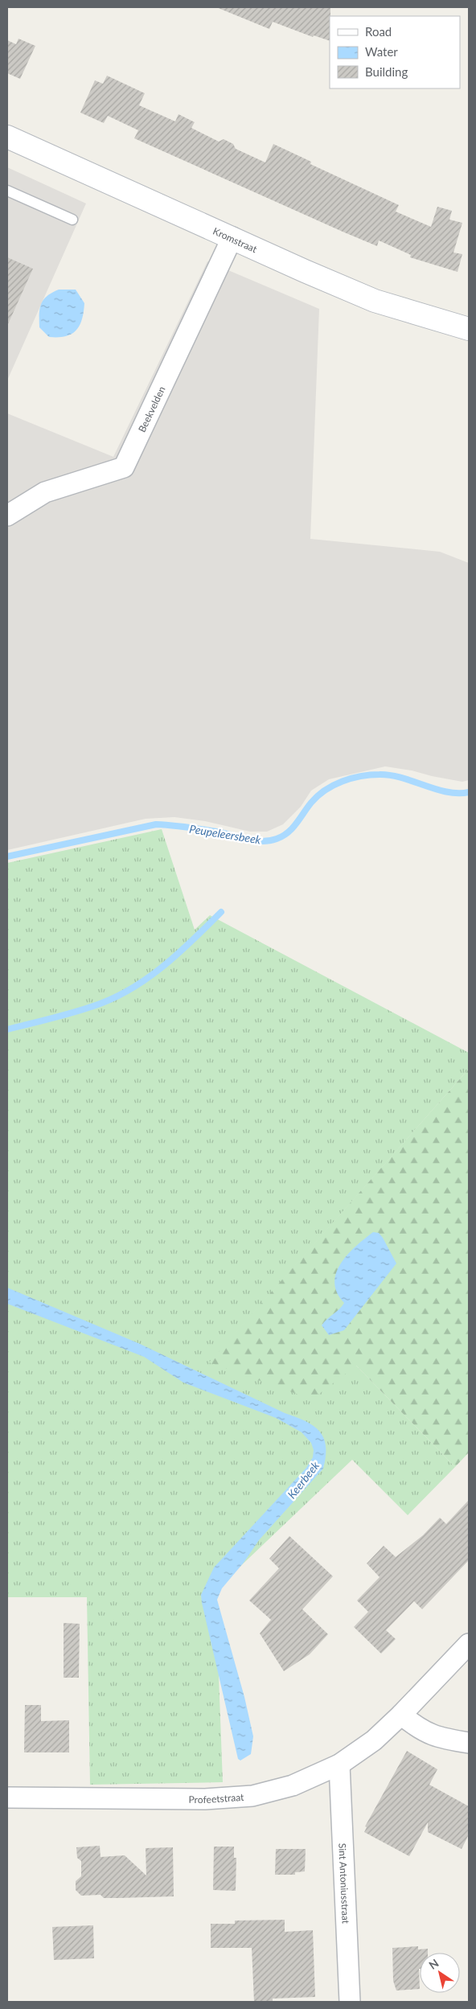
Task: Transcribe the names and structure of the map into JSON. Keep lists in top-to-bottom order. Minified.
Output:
{"streets":{"main road":["Kromstraat"],"street":["Beekvelden","Profeetstraat","Sint Antoniusstraat"]},"crossings":[["Kromstraat","Beekvelden"],["Profeetstraat","Sint Antoniusstraat"]],"water":["Peupeleersbeek","Keerbeek"],"legend":["Road","Water","Building"],"north":"top left"}
